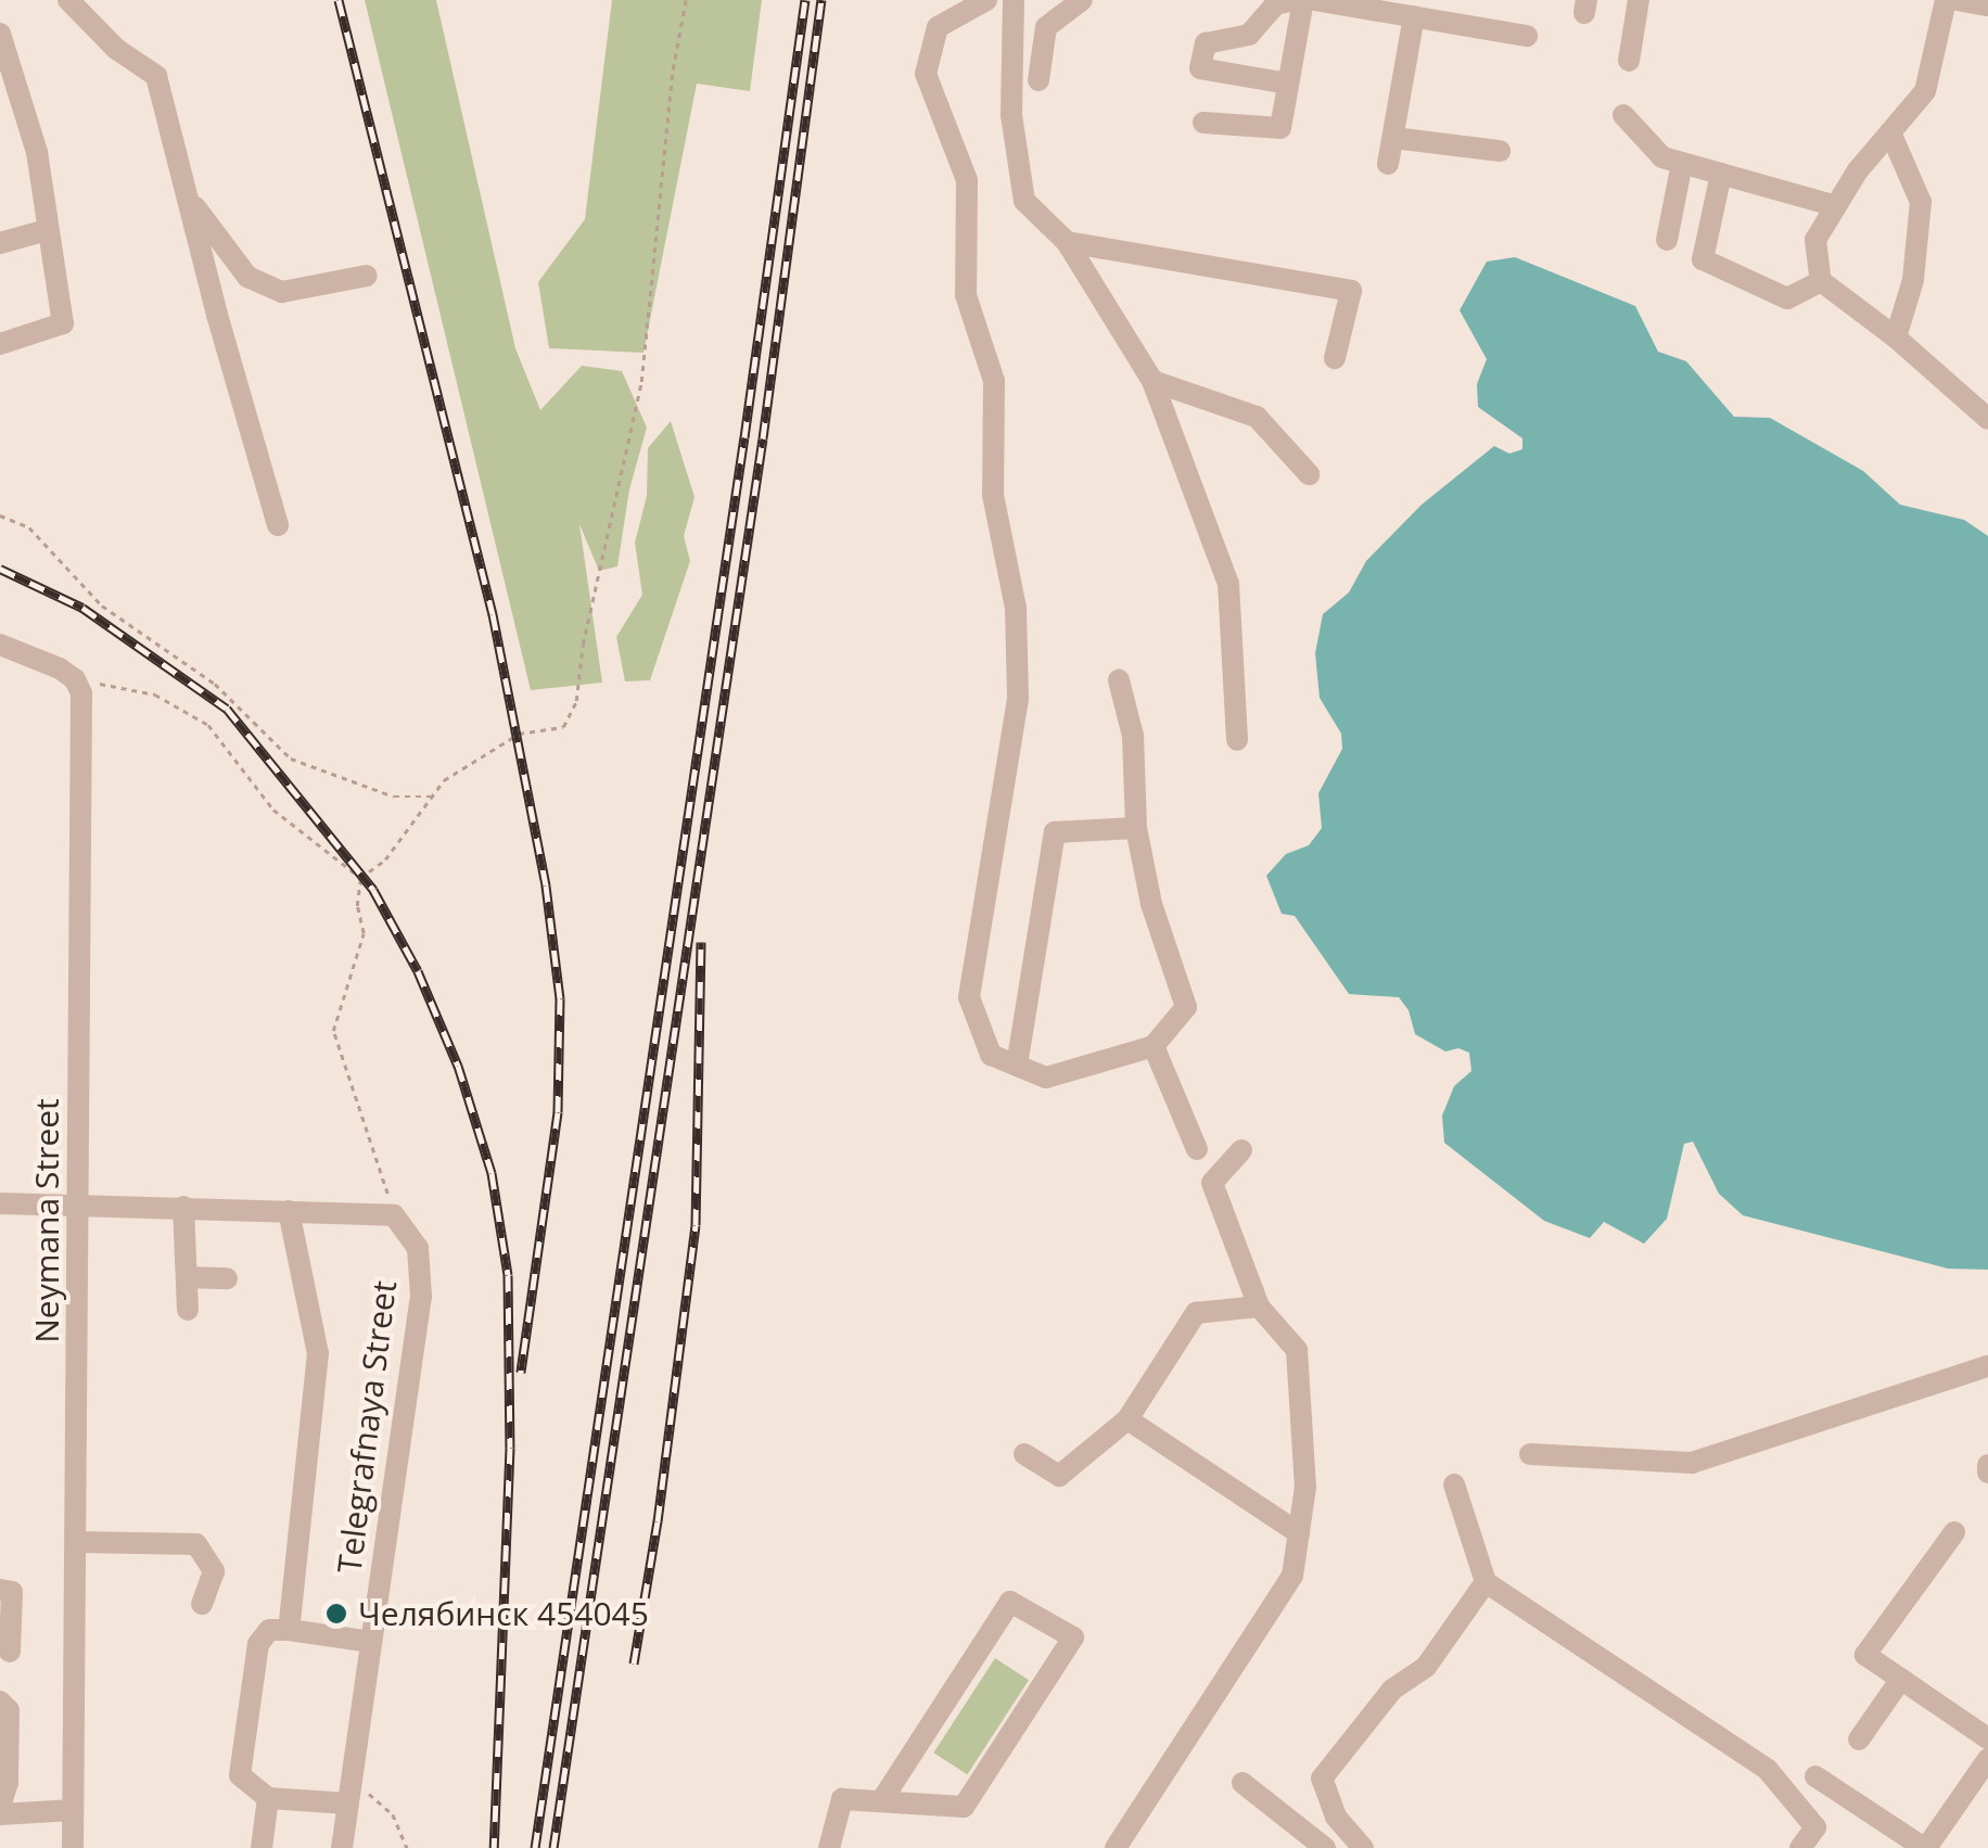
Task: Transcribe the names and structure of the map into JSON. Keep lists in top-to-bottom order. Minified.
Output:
{"streets":{"street":["Neymana Street","Telegrafnaya Street"]},"places":["Челябинск 454045"]}
